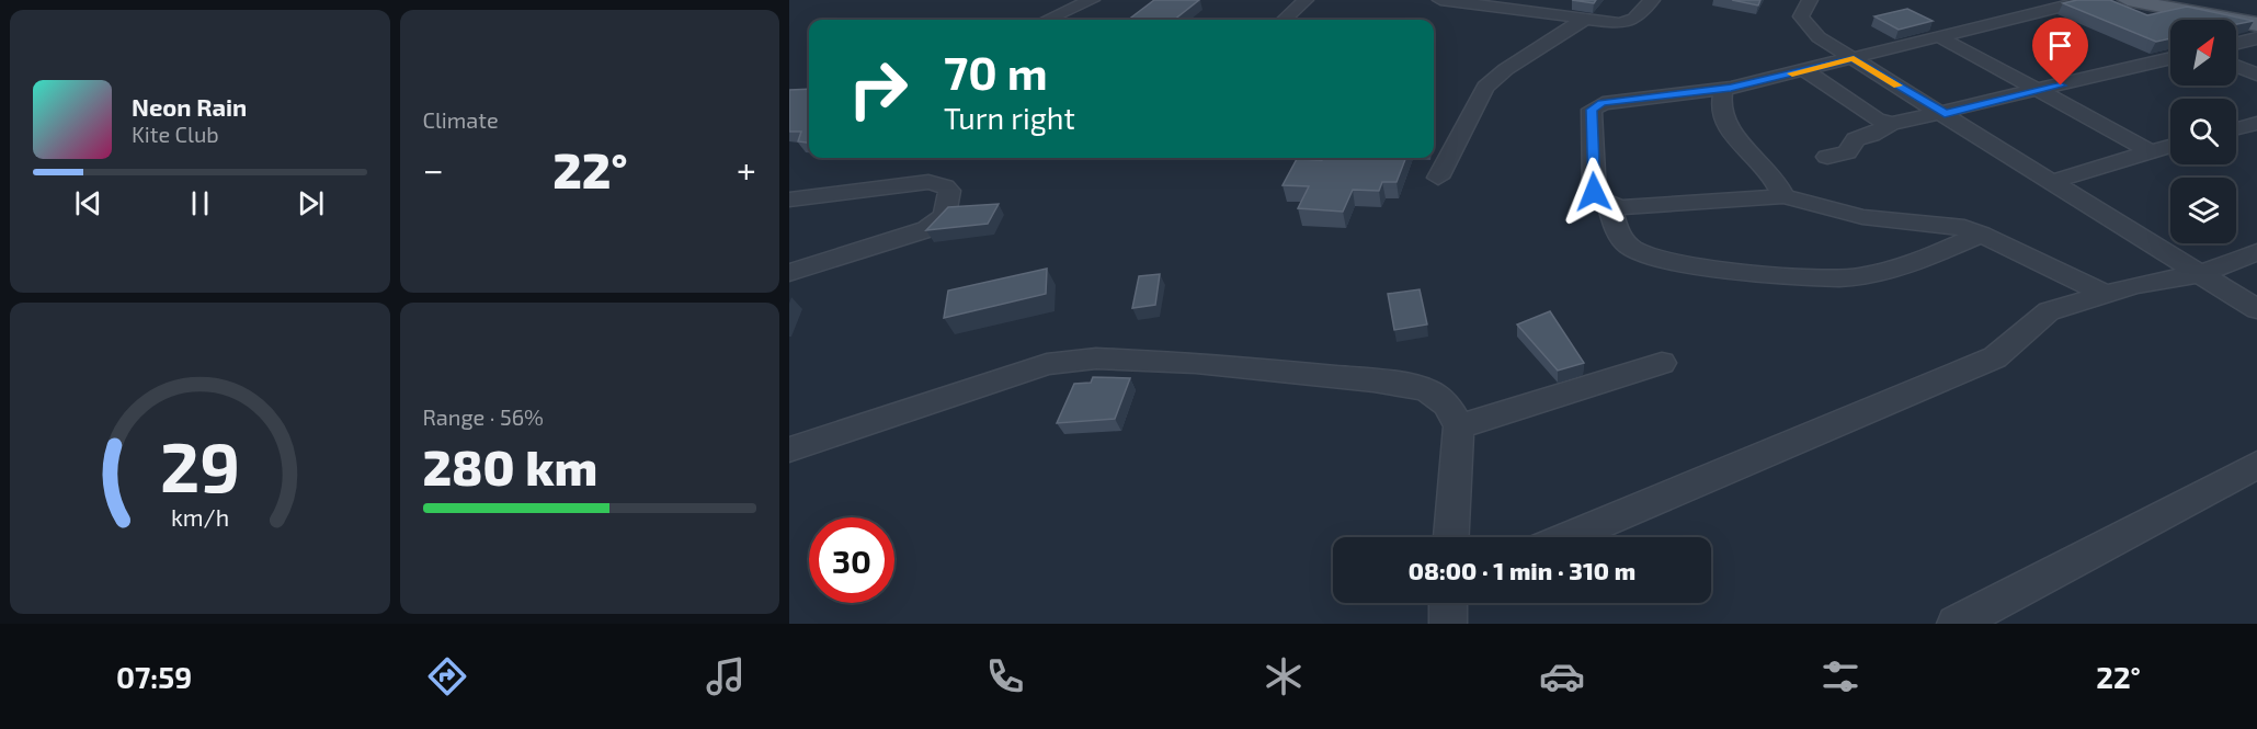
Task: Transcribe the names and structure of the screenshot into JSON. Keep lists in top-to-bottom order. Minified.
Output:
{"north":"top right","page":{"tile":["Climate",["Range · 56%","280 km"]],"turn":["70 m","Turn right"],"song":["Neon Rain","Kite Club"],"heat":["−","22°","+"],"limit":"30","trip":"08:00 · 1 min · 310 m","tabs":["07:59","22°"],"gauge":["29","km/h"]}}
